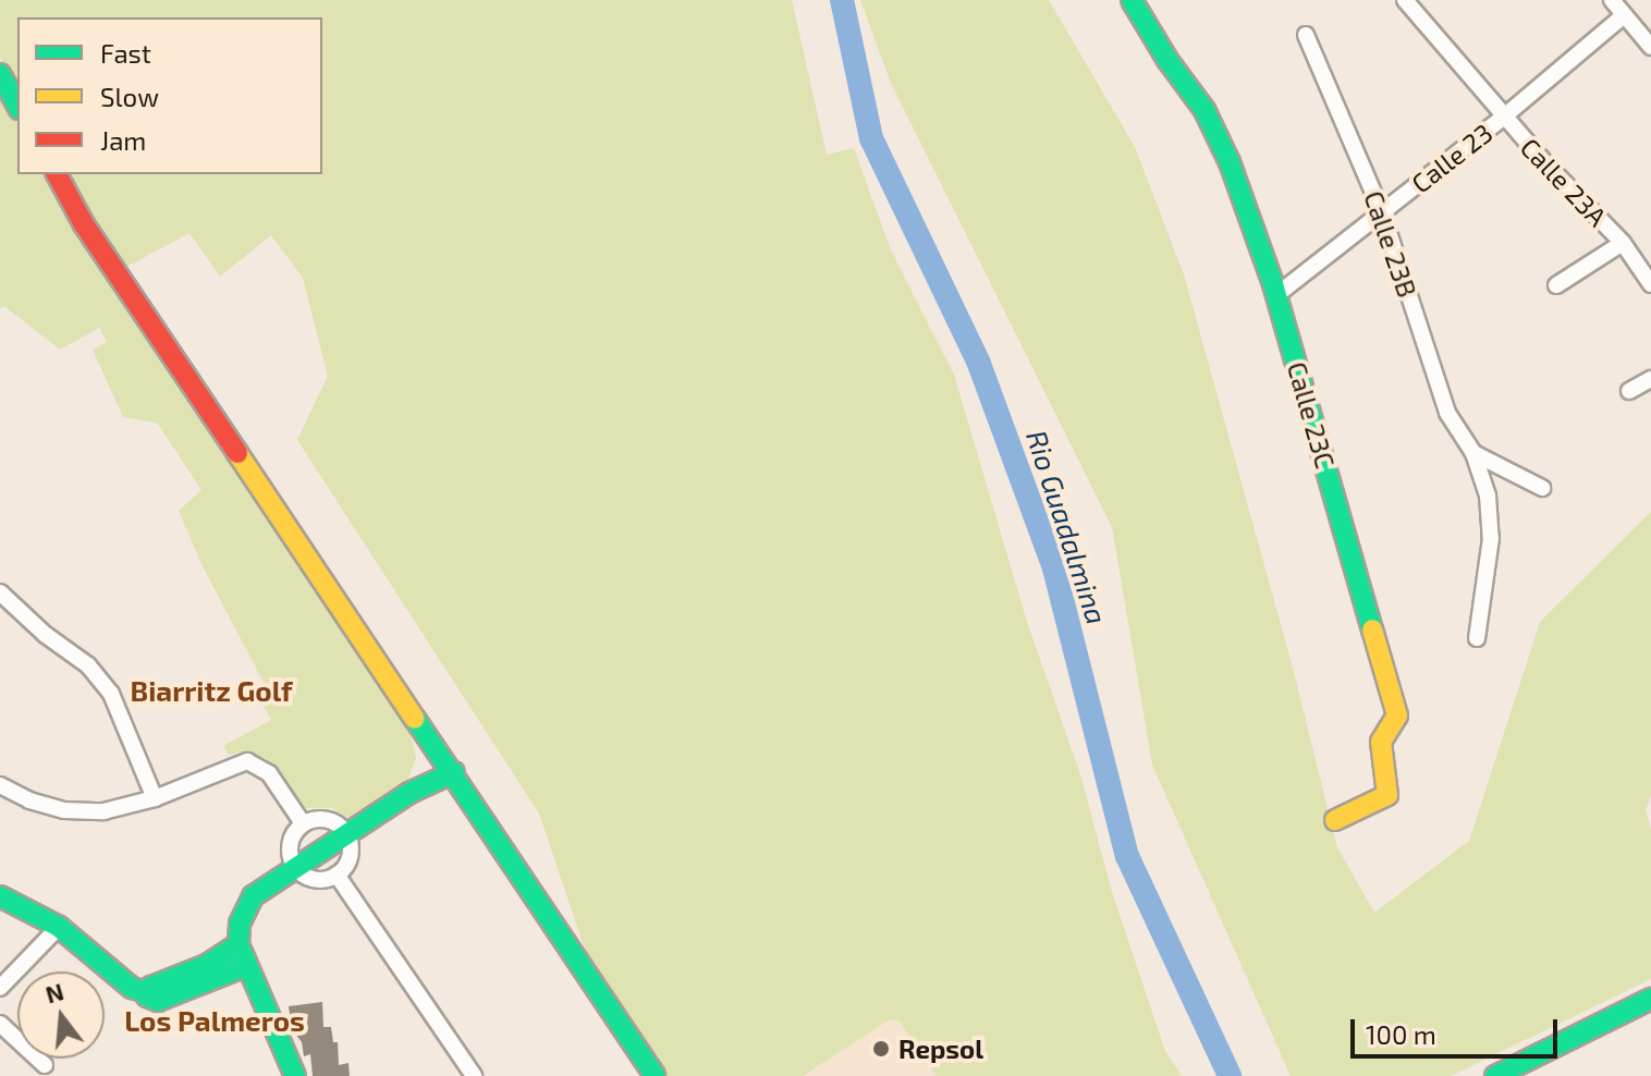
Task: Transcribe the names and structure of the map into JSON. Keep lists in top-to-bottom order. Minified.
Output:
{"streets":{"main road":["Calle 23C"],"street":["Calle 23","Calle 23A","Calle 23B"]},"crossings":[["Calle 23","Calle 23A"],["Calle 23","Calle 23B"],["Calle 23","Calle 23C"]],"districts":["Biarritz Golf","Los Palmeros"],"water":["Rio Guadalmina"],"places":["Repsol"],"legend":["Fast","Slow","Jam"],"scale_bar":"100 m","north":"top"}
